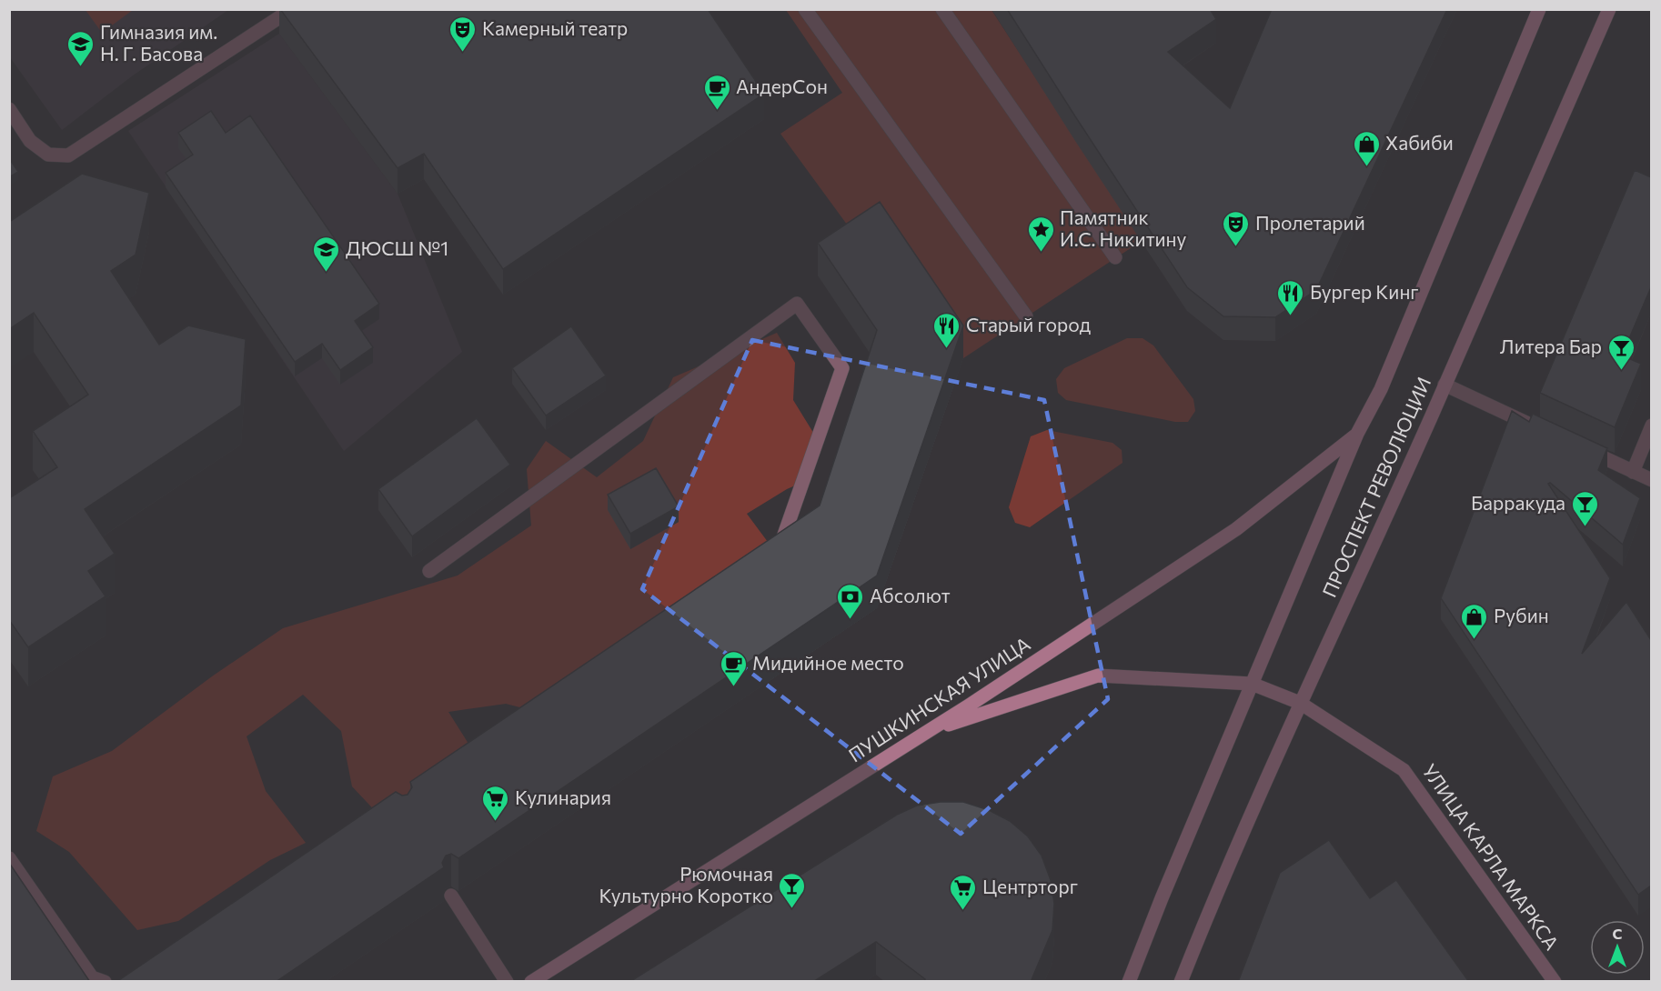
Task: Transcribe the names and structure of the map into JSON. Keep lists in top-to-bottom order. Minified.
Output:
{"streets":{"main road":["ПРОСПЕКТ РЕВОЛЮЦИИ","ПУШКИНСКАЯ УЛИЦА","УЛИЦА КАРЛА МАРКСА"]},"crossings":[["ПРОСПЕКТ РЕВОЛЮЦИИ","ПУШКИНСКАЯ УЛИЦА"],["ПРОСПЕКТ РЕВОЛЮЦИИ","УЛИЦА КАРЛА МАРКСА"],["ПУШКИНСКАЯ УЛИЦА","УЛИЦА КАРЛА МАРКСА"]],"places":{"theatre":["Камерный театр","Пролетарий"],"school or university":["Гимназия им. Н. Г. Басова","ДЮСШ №1"],"cafe":["АндерСон","Мидийное место"],"shop":["Хабиби","Рубин"],"place":["Памятник И.С. Никитину"],"restaurant":["Бургер Кинг","Старый город"],"bar":["Литера Бар","Барракуда","Рюмочная Культурно Коротко"],"bank":["Абсолют"],"supermarket":["Кулинария","Центрторг"]},"north":"top"}
